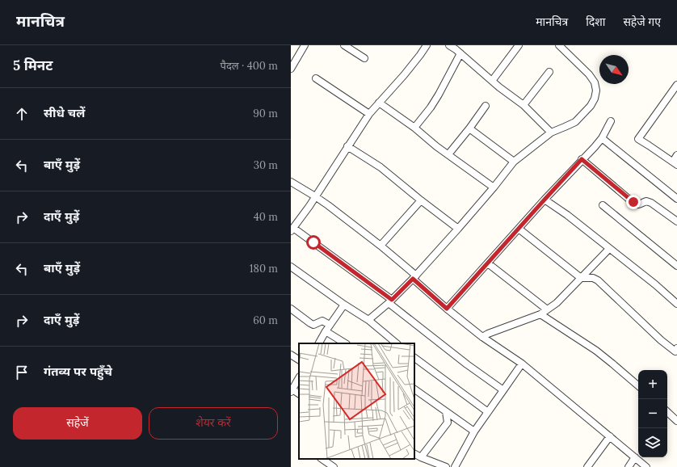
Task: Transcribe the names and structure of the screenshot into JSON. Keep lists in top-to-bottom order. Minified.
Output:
{"north":"bottom right","page":{"header":"मानचित्र","nav":["मानचित्र","दिशा","सहेजे गए"],"heading":["5 मिनट","पैदल · 400 m"],"list":[["सीधे चलें","90 m"],["बाएँ मुड़ें","30 m"],["दाएँ मुड़ें","40 m"],["बाएँ मुड़ें","180 m"],["दाएँ मुड़ें","60 m"],"गंतव्य पर पहुँचे"],"map_buttons":["+","−"],"buttons":["सहेजें","शेयर करें"]}}
